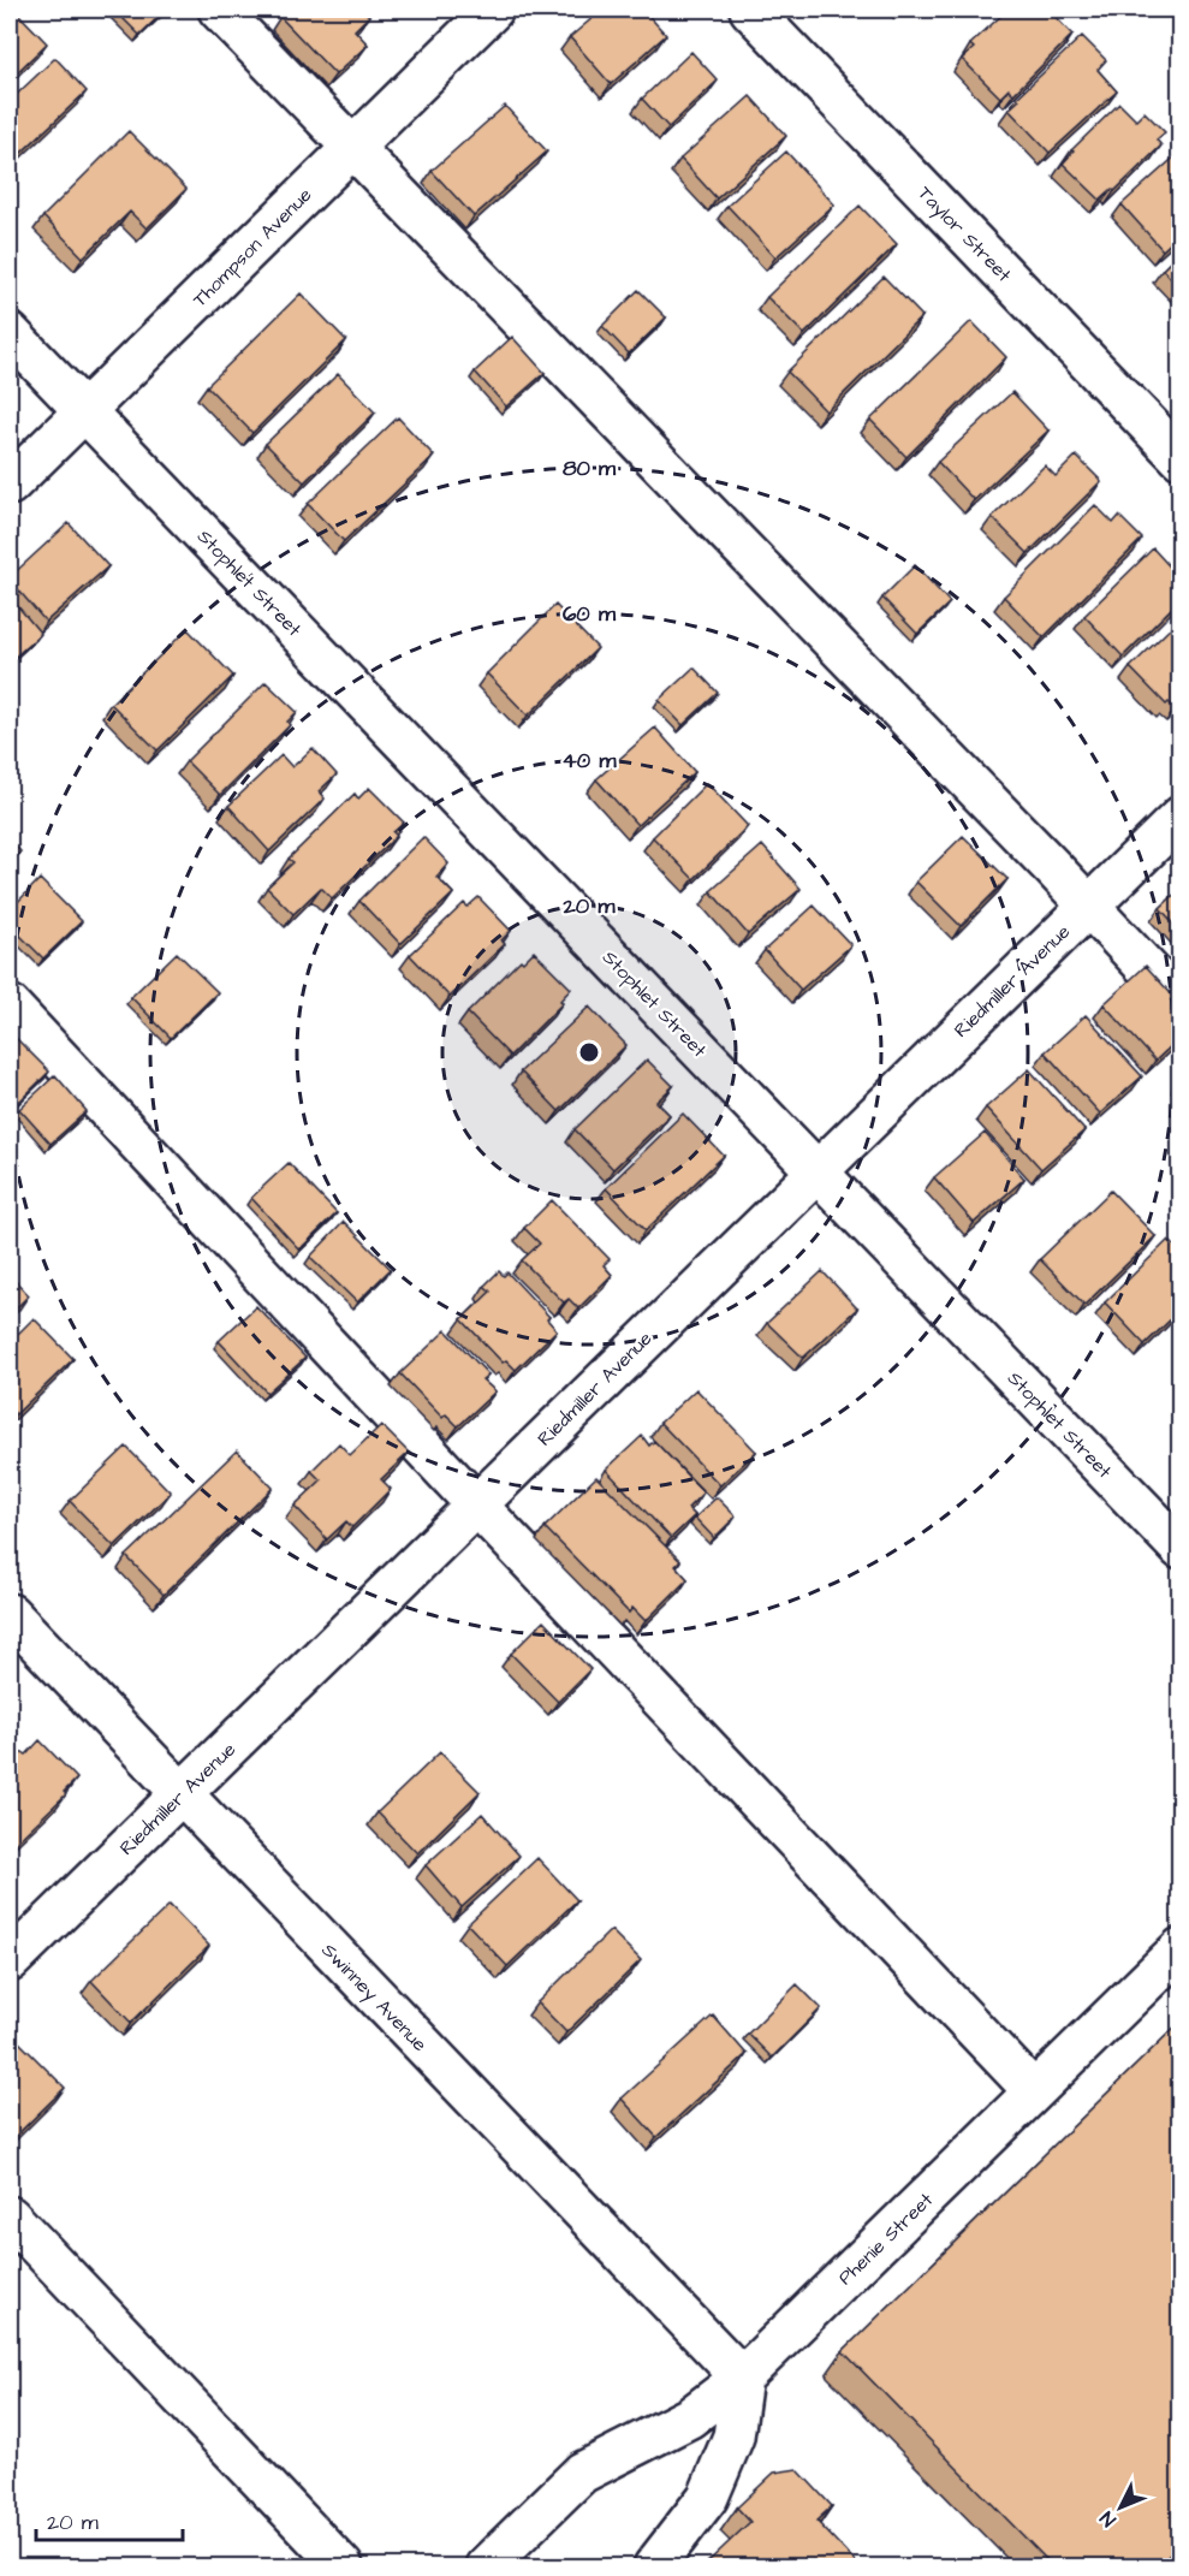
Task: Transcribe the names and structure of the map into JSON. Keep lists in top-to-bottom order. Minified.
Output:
{"streets":{"street":["Taylor Street","Thompson Avenue","Stophlet Street","Riedmiller Avenue","Swinney Avenue","Phenie Street"]},"crossings":[["Thompson Avenue","Stophlet Street"],["Stophlet Street","Riedmiller Avenue"],["Riedmiller Avenue","Swinney Avenue"],["Swinney Avenue","Phenie Street"]],"scale_bar":"20 m","north":"bottom left","rings":["80 m","60 m","40 m","20 m"]}
